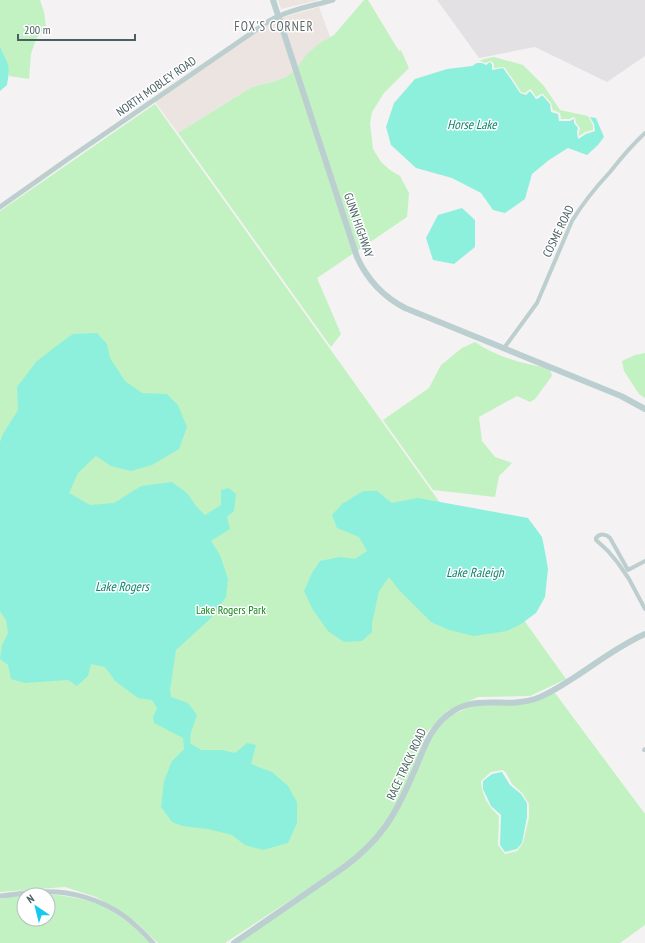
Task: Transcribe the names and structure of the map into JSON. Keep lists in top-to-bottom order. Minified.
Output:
{"streets":{"main road":["GUNN HIGHWAY","RACE TRACK ROAD"],"street":["NORTH MOBLEY ROAD","COSME ROAD"]},"crossings":[["NORTH MOBLEY ROAD","GUNN HIGHWAY"],["GUNN HIGHWAY","COSME ROAD"]],"districts":["FOX'S CORNER"],"water":["Horse Lake","Lake Raleigh","Lake Rogers"],"parks":["Lake Rogers Park"],"scale_bar":"200 m","north":"top left"}
